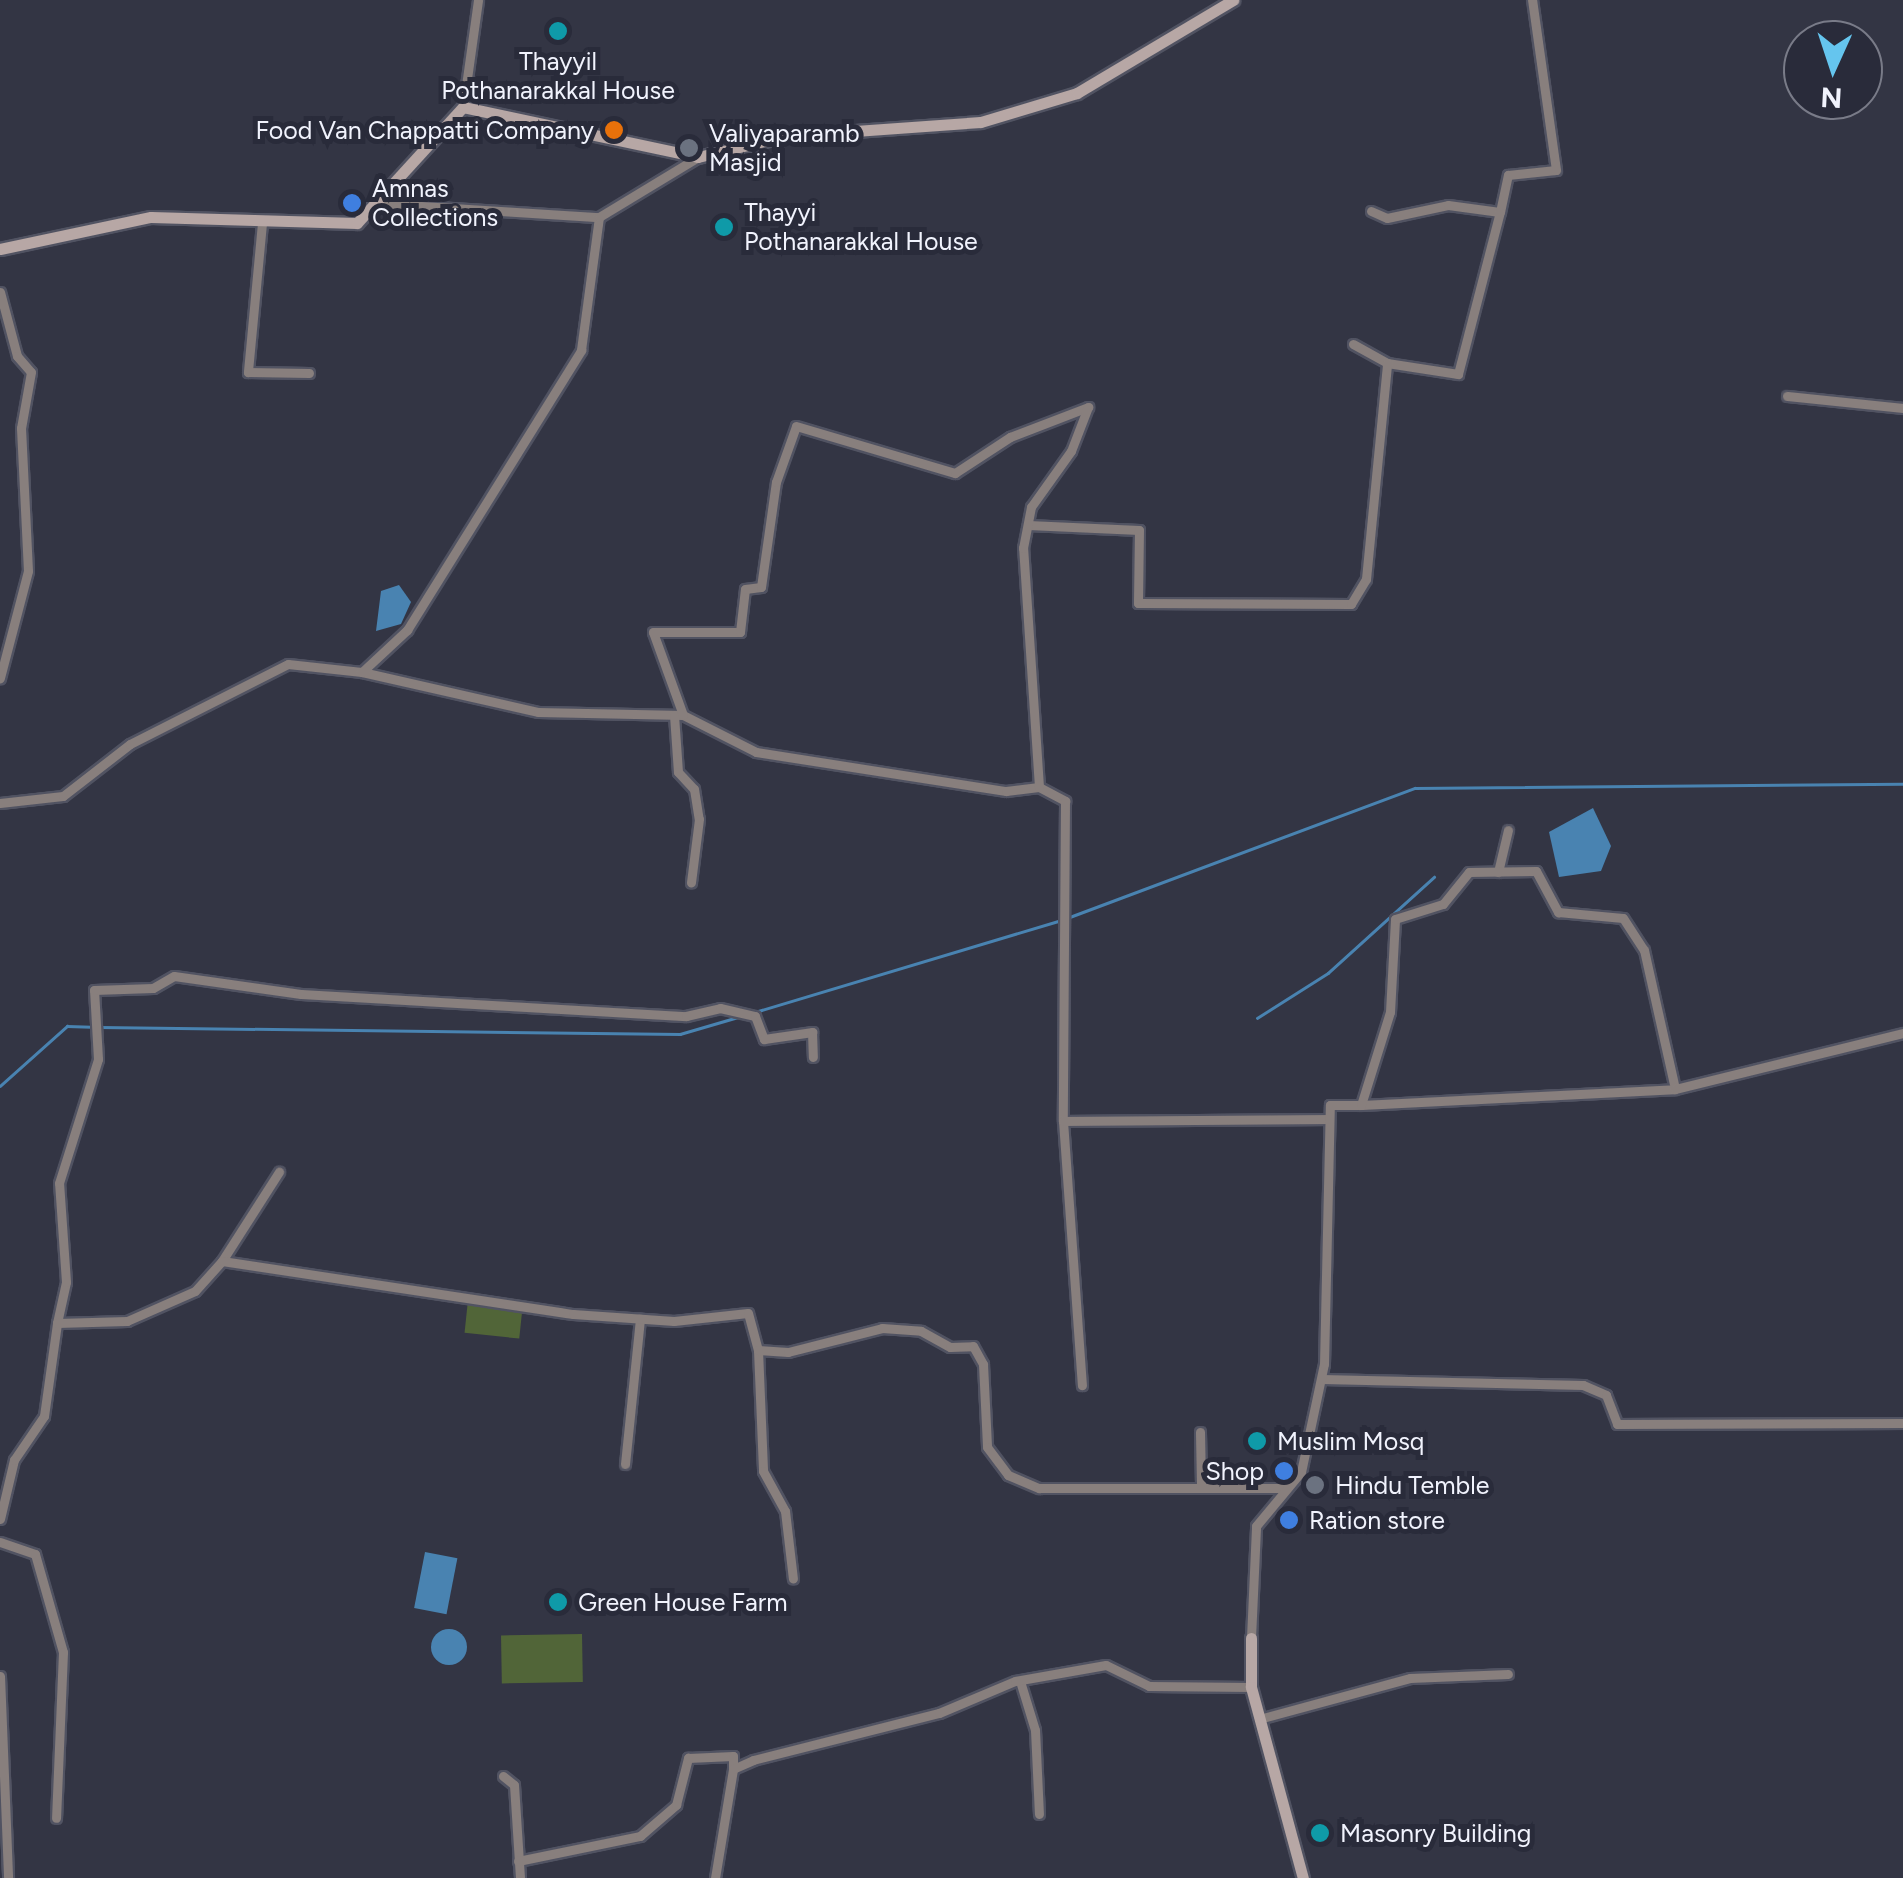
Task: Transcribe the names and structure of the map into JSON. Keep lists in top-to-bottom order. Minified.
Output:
{"places":["Thayyil Pothanarakkal House","Food Van Chappatti Company","Valiyaparamb Masjid","Amnas Collections","Thayyi Pothanarakkal House","Muslim Mosq","Shop","Hindu Temble","Ration store","Green House Farm","Masonry Building"],"north":"bottom"}
